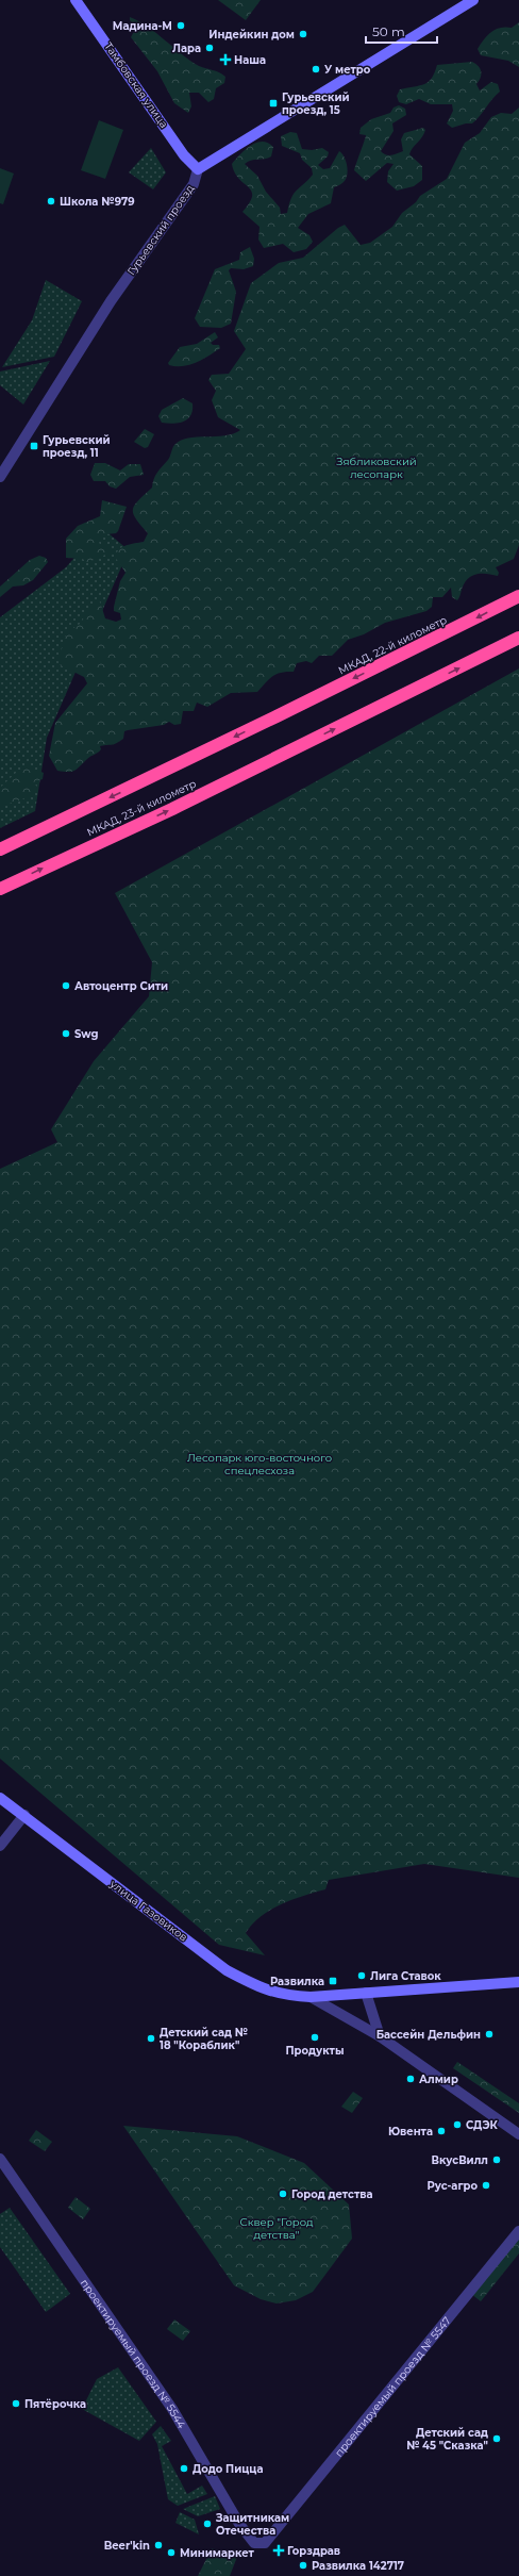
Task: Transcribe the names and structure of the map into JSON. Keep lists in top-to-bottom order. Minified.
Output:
{"streets":{"highway":["МКАД, 22-й километр","МКАД, 23-й километр"],"street":["Тамбовская улица","Гурьевский проезд","улица Газовиков","проектируемый проезд № 5544","проектируемый проезд № 5547"]},"crossings":[["Тамбовская улица","Гурьевский проезд"],["проектируемый проезд № 5544","проектируемый проезд № 5547"]],"one_way":["МКАД, 22-й километр","МКАД, 23-й километр"],"parks":["Зябликовский лесопарк","Лесопарк юго-восточного спецлесхоза","Сквер \"Город детства\""],"places":{"other":["Мадина-М","Индейкин дом","Лара","У метро","Школа №979","Автоцентр Сити","Swg","Лига Ставок","Бассейн Дельфин","Продукты","Детский сад № 18 \"Кораблик\"","Алмир","СДЭК","Ювента","ВкусВилл","Рус-агро","Город детства","Пятёрочка","Детский сад № 45 \"Сказка\"","Додо Пицца","Защитникам Отечества","Beer'kin","Минимаркет","Развилка 142717"],"health":["Наша","Горздрав"],"transit":["Гурьевский проезд, 15","Гурьевский проезд, 11","Развилка"]},"scale_bar":"50 m"}
